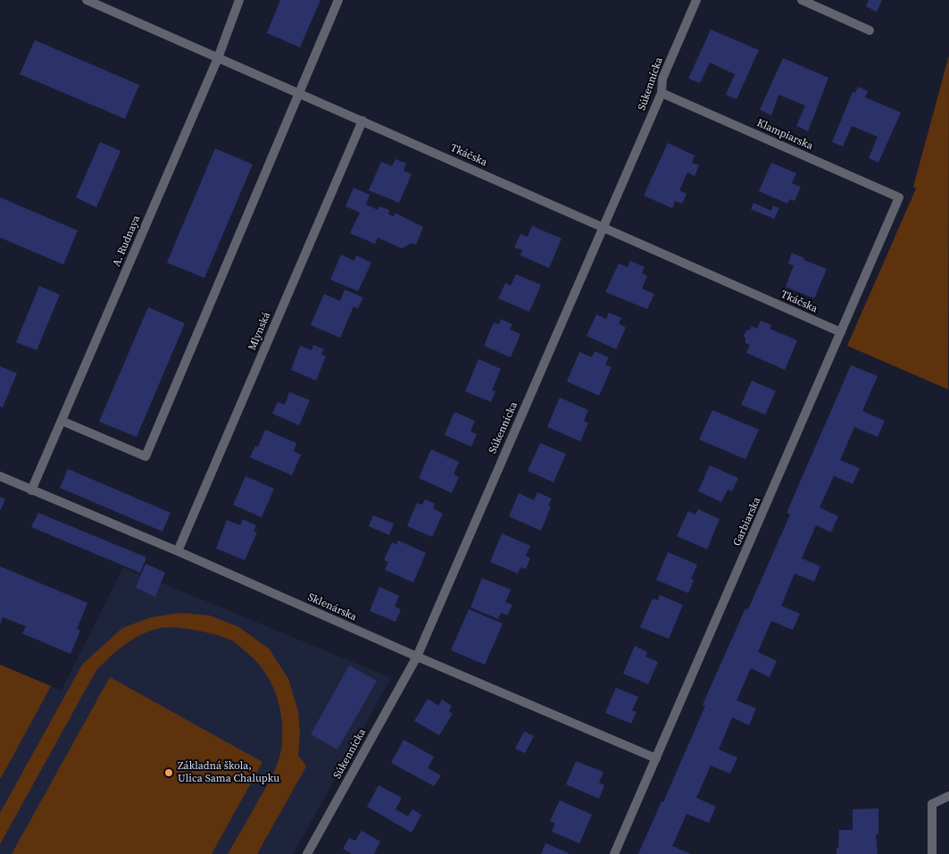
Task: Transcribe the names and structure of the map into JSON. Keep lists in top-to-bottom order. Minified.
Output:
{"streets":{"street":["Súkennícka","Klampiarska","Tkáčska","A. Rudnaya","Mlynská","Garbiarska","Sklenárska"]},"crossings":[["Súkennícka","Klampiarska"],["Súkennícka","Tkáčska"],["Súkennícka","Sklenárska"],["Klampiarska","Garbiarska"],["Tkáčska","A. Rudnaya"],["Tkáčska","Mlynská"],["Tkáčska","Garbiarska"],["A. Rudnaya","Sklenárska"],["Mlynská","Sklenárska"],["Garbiarska","Sklenárska"]],"places":["Základná škola, Ulica Sama Chalupku"]}
